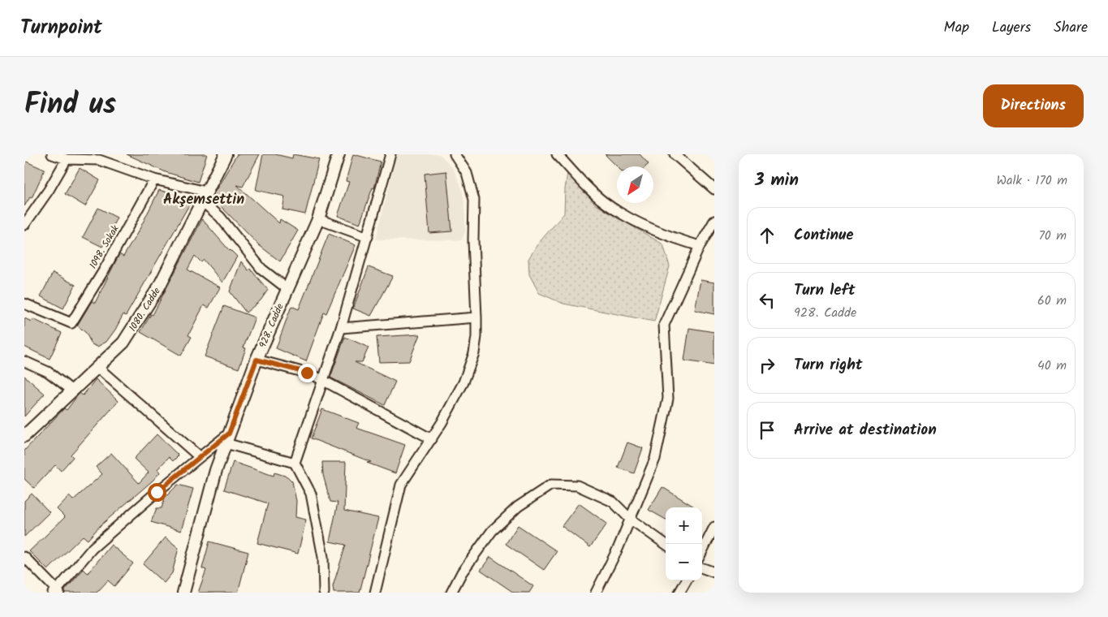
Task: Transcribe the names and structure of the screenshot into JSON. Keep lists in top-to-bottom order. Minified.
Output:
{"streets":{"street":["1098. Sokak","1080. Cadde","928. Cadde"]},"districts":["Akşemsettin"],"north":"bottom left","page":{"header":"Turnpoint","nav":["Map","Layers","Share"],"title":"Find us","buttons":"Directions","heading":["3 min","Walk · 170 m"],"list":[["Continue","70 m"],["Turn left","928. Cadde","60 m"],["Turn right","40 m"],"Arrive at destination"],"map_buttons":["+","−"]}}
